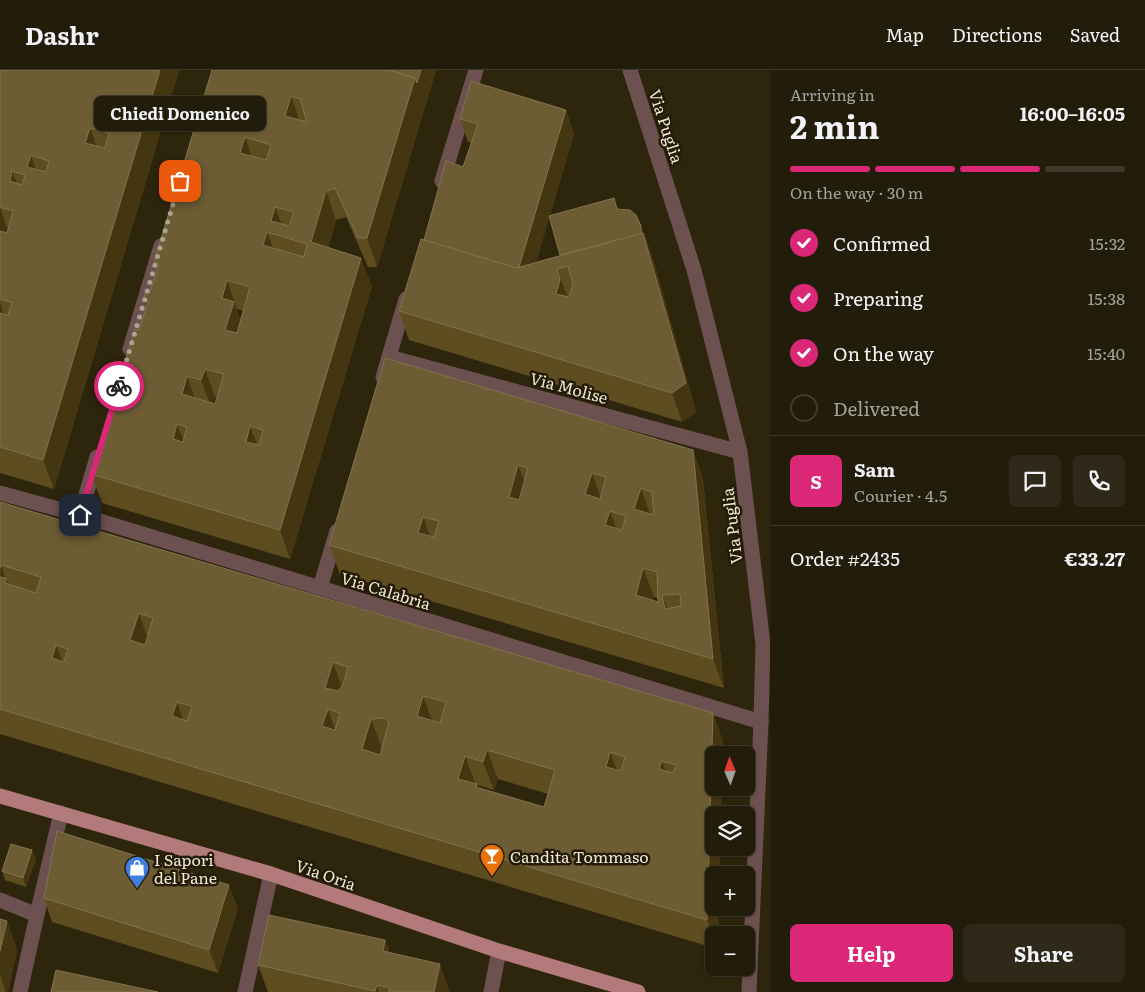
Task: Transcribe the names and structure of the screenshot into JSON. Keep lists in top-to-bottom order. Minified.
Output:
{"streets":{"main road":["Via Oria"],"street":["Via Puglia","Via Molise","Via Calabria"]},"crossings":[["Via Puglia","Via Molise"],["Via Puglia","Via Calabria"]],"places":{"other":["Chiedi Domenico"],"bar":["Candita Tommaso"],"shop":["I Sapori del Pane"]},"north":"top","page":{"header":"Dashr","nav":["Map","Directions","Saved"],"heading":["2 min","Arriving in","16:00–16:05"],"panel":["Sam","Courier · 4.5","Order #2435","€33.27"],"bubble":"Chiedi Domenico","bar":"On the way · 30 m","list":[["Confirmed","15:32"],["Preparing","15:38"],["On the way","15:40"],"Delivered"],"round":"S","map_buttons":["+","−"],"buttons":["Help","Share"]}}
